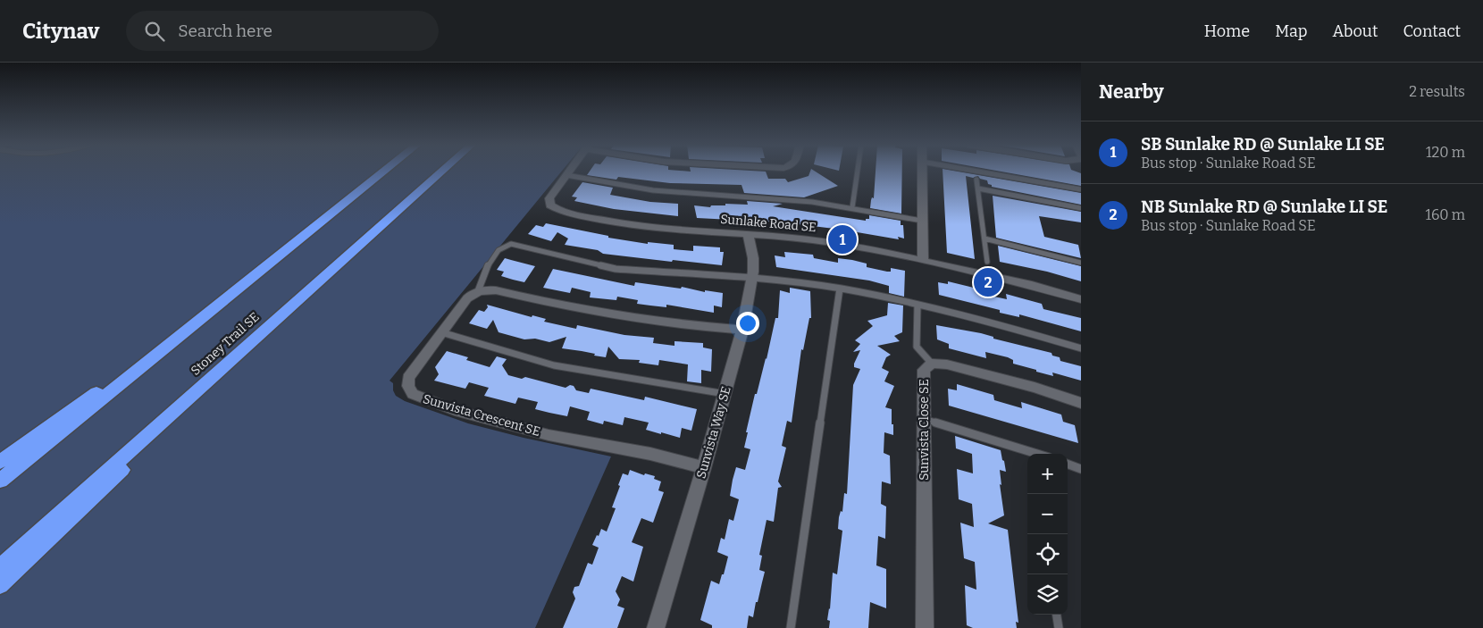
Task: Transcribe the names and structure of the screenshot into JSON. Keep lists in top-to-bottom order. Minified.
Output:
{"streets":{"highway":["Stoney Trail SE"],"street":["Sunlake Road SE","Sunvista Crescent SE","Sunvista Close SE","Sunvista Way SE"]},"crossings":[["Sunlake Road SE","Sunvista Way SE"],["Sunvista Crescent SE","Sunvista Way SE"]],"page":{"header":"Citynav","search":"Search here","nav":["Home","Map","About","Contact"],"heading":["Nearby","2 results"],"list":[{"mark":"1","name":"SB Sunlake RD @ Sunlake LI SE","note":"Bus stop · Sunlake Road SE","value":"120 m"},{"mark":"2","name":"NB Sunlake RD @ Sunlake LI SE","note":"Bus stop · Sunlake Road SE","value":"160 m"}],"pins":["1","2"],"map_buttons":["+","−"]}}
